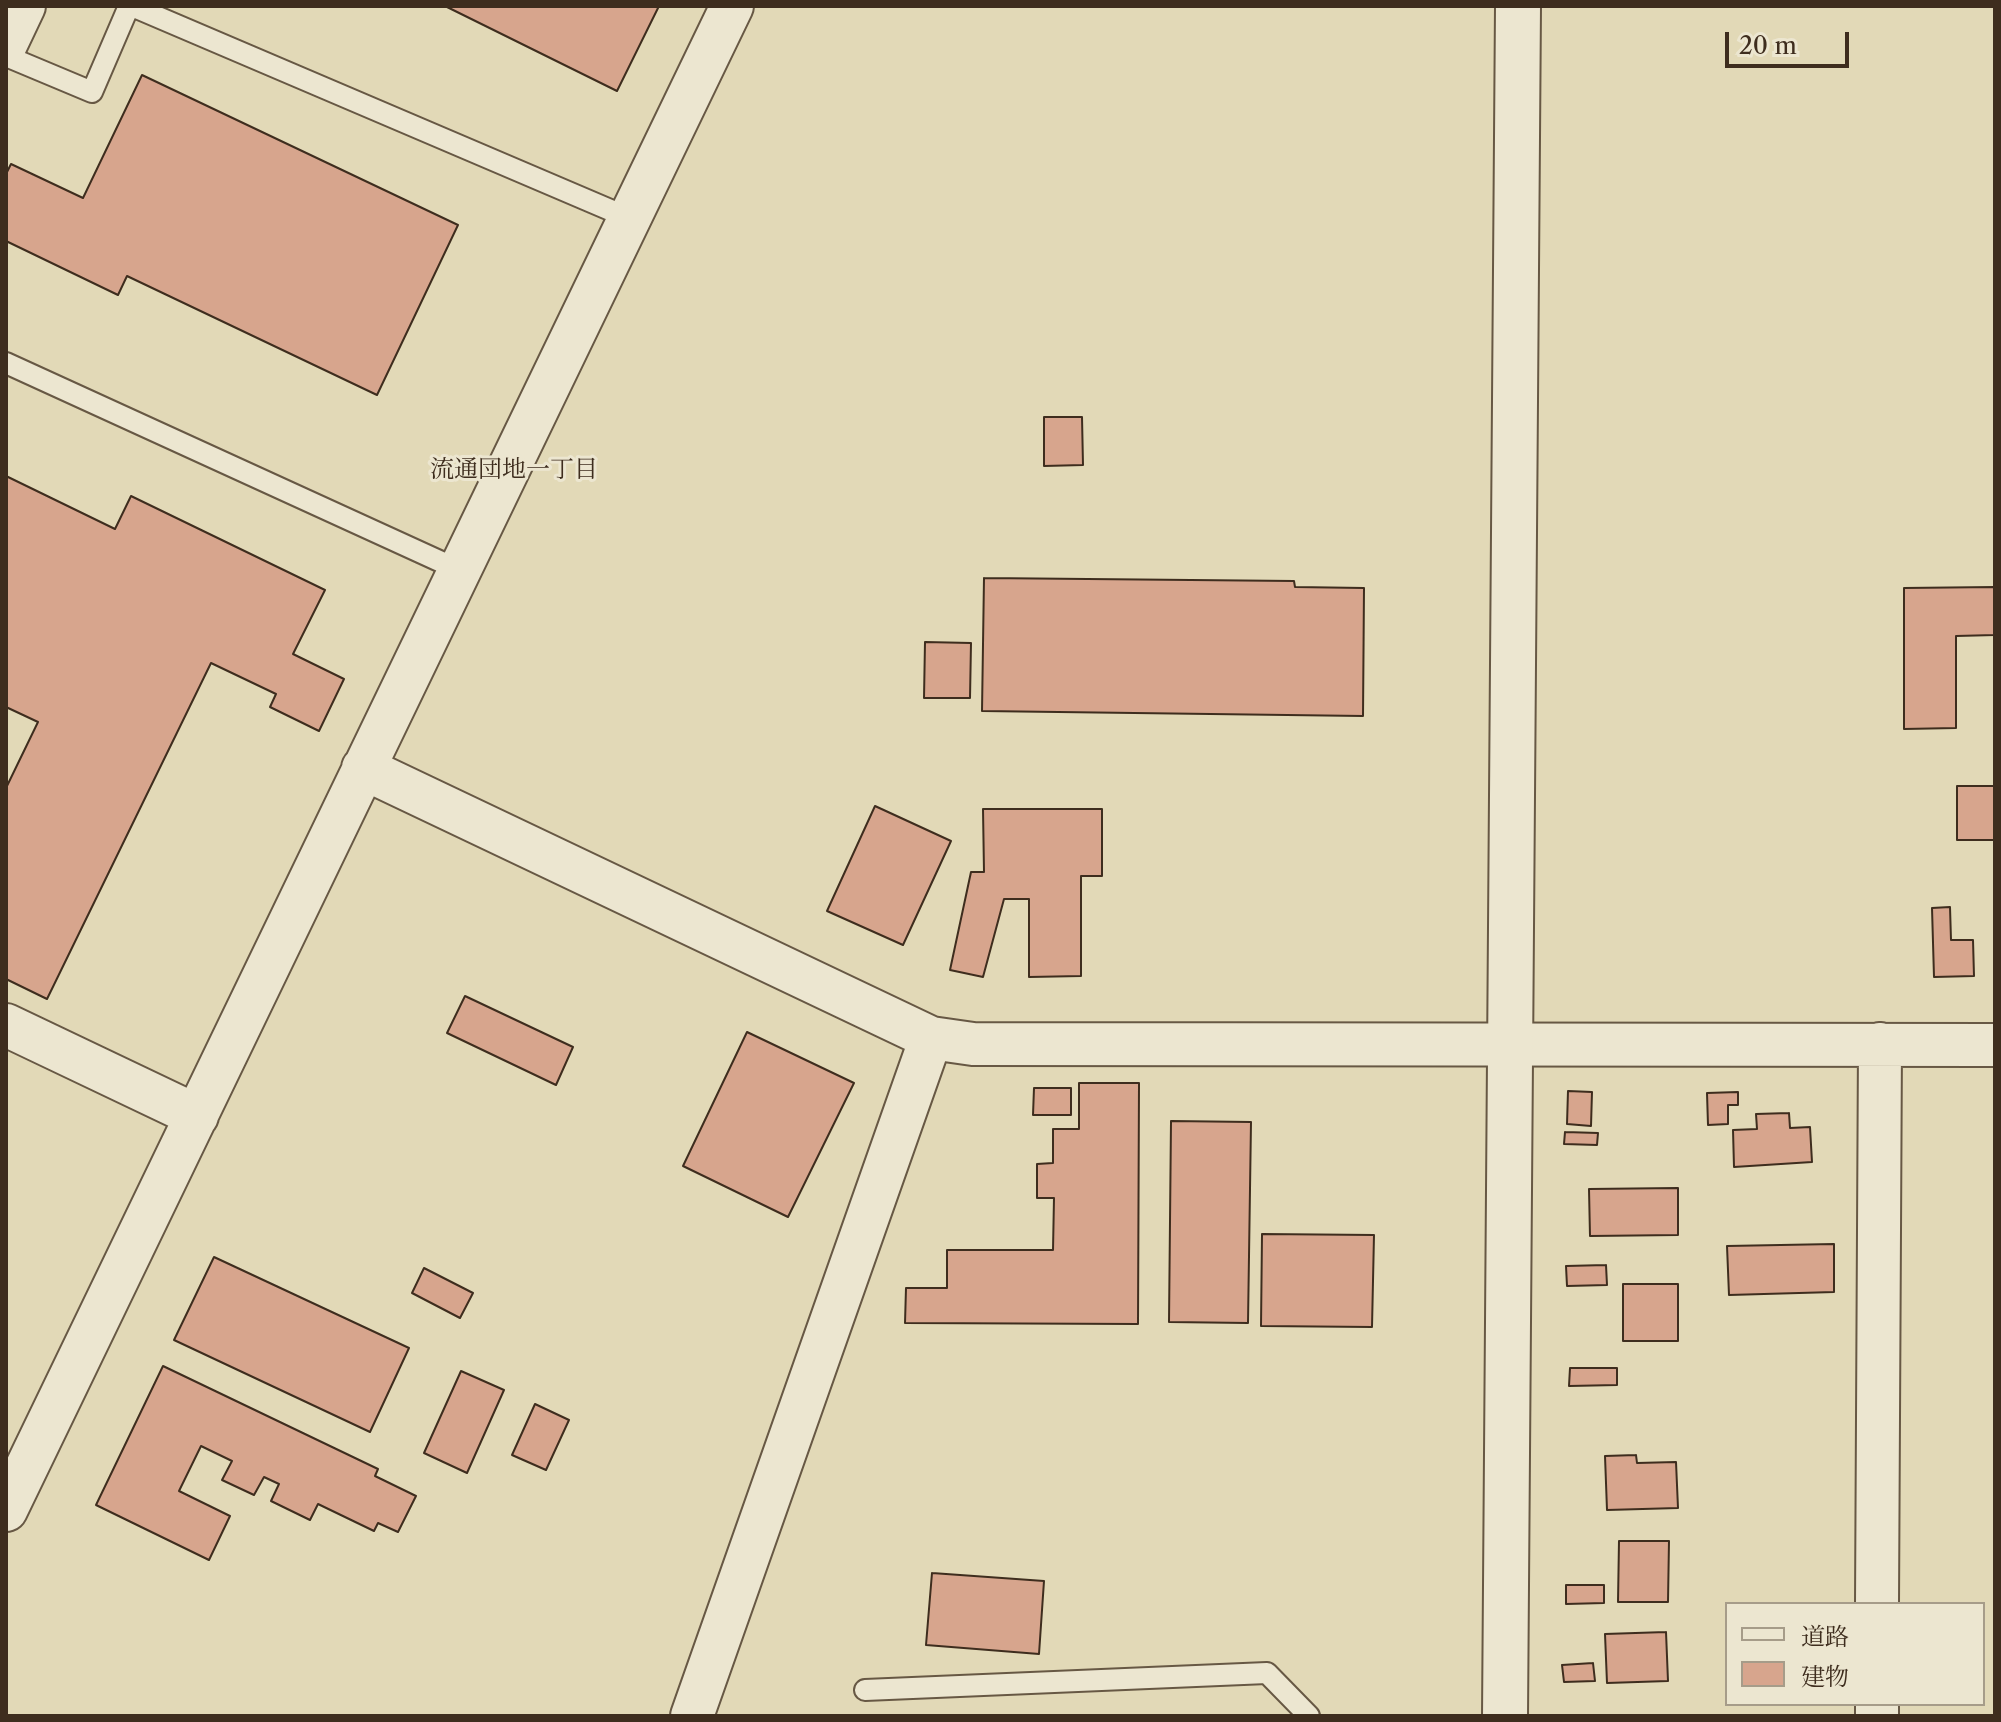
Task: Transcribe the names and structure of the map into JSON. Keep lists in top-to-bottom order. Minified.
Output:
{"districts":["流通団地一丁目"],"legend":["道路","建物"],"scale_bar":"20 m"}
